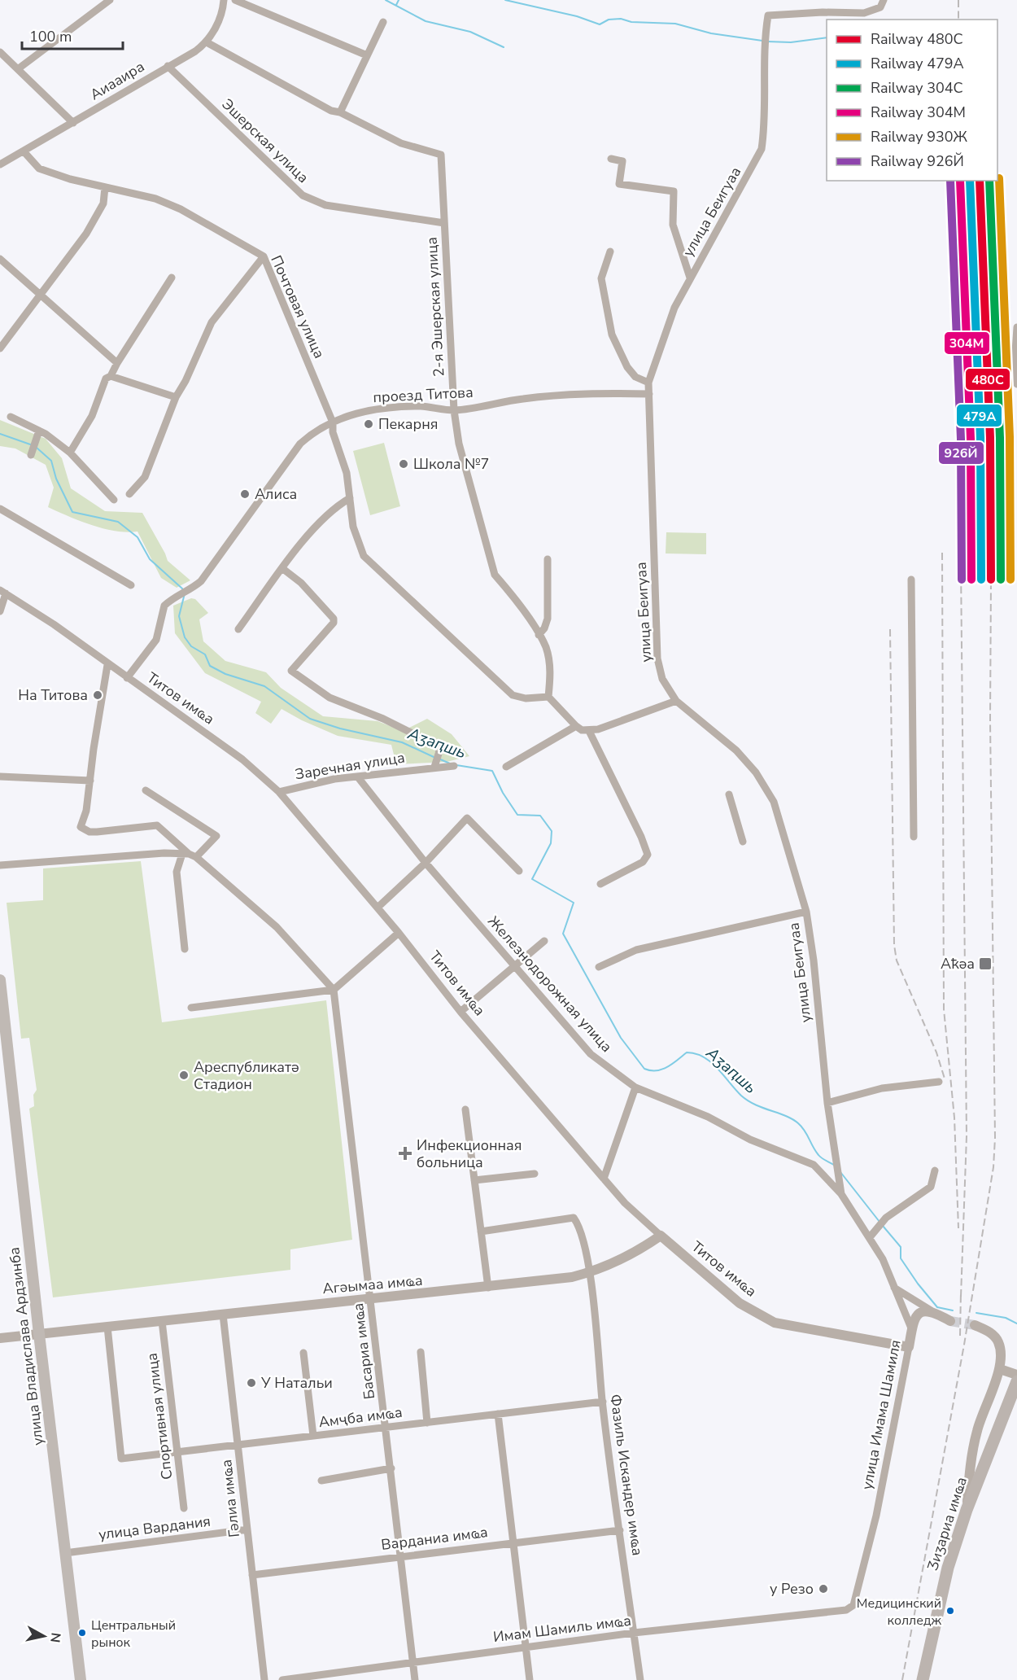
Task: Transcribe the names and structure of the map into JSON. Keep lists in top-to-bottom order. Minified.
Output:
{"streets":{"highway":["Ӡиӡариа имҩа"],"main road":["улица Владислава Ардзинба"],"street":["Аиааира","Эшерская улица","улица Беигуаа","Почтовая улица","2-я Эшерская улица","проезд Титова","Титов имҩа","Заречная улица","Железнодорожная улица","Агәымаа имҩа","Басариа имҩа","улица Имама Шамиля","Спортивная улица","Амҷба имҩа","Фазиль Искандер имҩа","Гәлиа имҩа","улица Вардания","Варданиа имҩа","Имам Шамиль имҩа"]},"crossings":[["Аиааира","Эшерская улица"],["Аиааира","Почтовая улица"],["Аиааира","2-я Эшерская улица"],["Эшерская улица","2-я Эшерская улица"],["улица Беигуаа","проезд Титова"],["улица Беигуаа","улица Имама Шамиля"],["Почтовая улица","2-я Эшерская улица"],["Почтовая улица","проезд Титова"],["2-я Эшерская улица","проезд Титова"],["проезд Титова","Титов имҩа"],["Титов имҩа","Заречная улица"],["Титов имҩа","Агәымаа имҩа"],["Титов имҩа","улица Имама Шамиля"],["Заречная улица","Железнодорожная улица"],["Железнодорожная улица","улица Имама Шамиля"],["Агәымаа имҩа","улица Владислава Ардзинба"],["Агәымаа имҩа","Басариа имҩа"],["Агәымаа имҩа","Спортивная улица"],["Агәымаа имҩа","Амҷба имҩа"],["Агәымаа имҩа","Фазиль Искандер имҩа"],["Агәымаа имҩа","Гәлиа имҩа"],["улица Владислава Ардзинба","улица Вардания"],["Басариа имҩа","Амҷба имҩа"],["Басариа имҩа","Варданиа имҩа"],["Басариа имҩа","Имам Шамиль имҩа"],["улица Имама Шамиля","Имам Шамиль имҩа"],["Спортивная улица","Амҷба имҩа"],["Амҷба имҩа","Фазиль Искандер имҩа"],["Амҷба имҩа","Гәлиа имҩа"],["Фазиль Искандер имҩа","Варданиа имҩа"],["Фазиль Искандер имҩа","Имам Шамиль имҩа"],["Гәлиа имҩа","улица Вардания"],["Гәлиа имҩа","Варданиа имҩа"]],"water":["Аӡаԥшь"],"places":{"other":["Пекарня","Школа №7","Алиса","На Титова","Ареспубликатә Стадион","У Натальи","у Резо","Медицинский колледж","Центральный рынок"],"transit":["Аҟəа"],"health":["Инфекционная больница"]},"lines":["rail line 930Ж","rail line 480С","rail line 479А","rail line 304С","rail line 304М","rail line 926Й"],"legend":["Railway 480С","Railway 479А","Railway 304С","Railway 304М","Railway 930Ж","Railway 926Й"],"scale_bar":"100 m","north":"right"}
